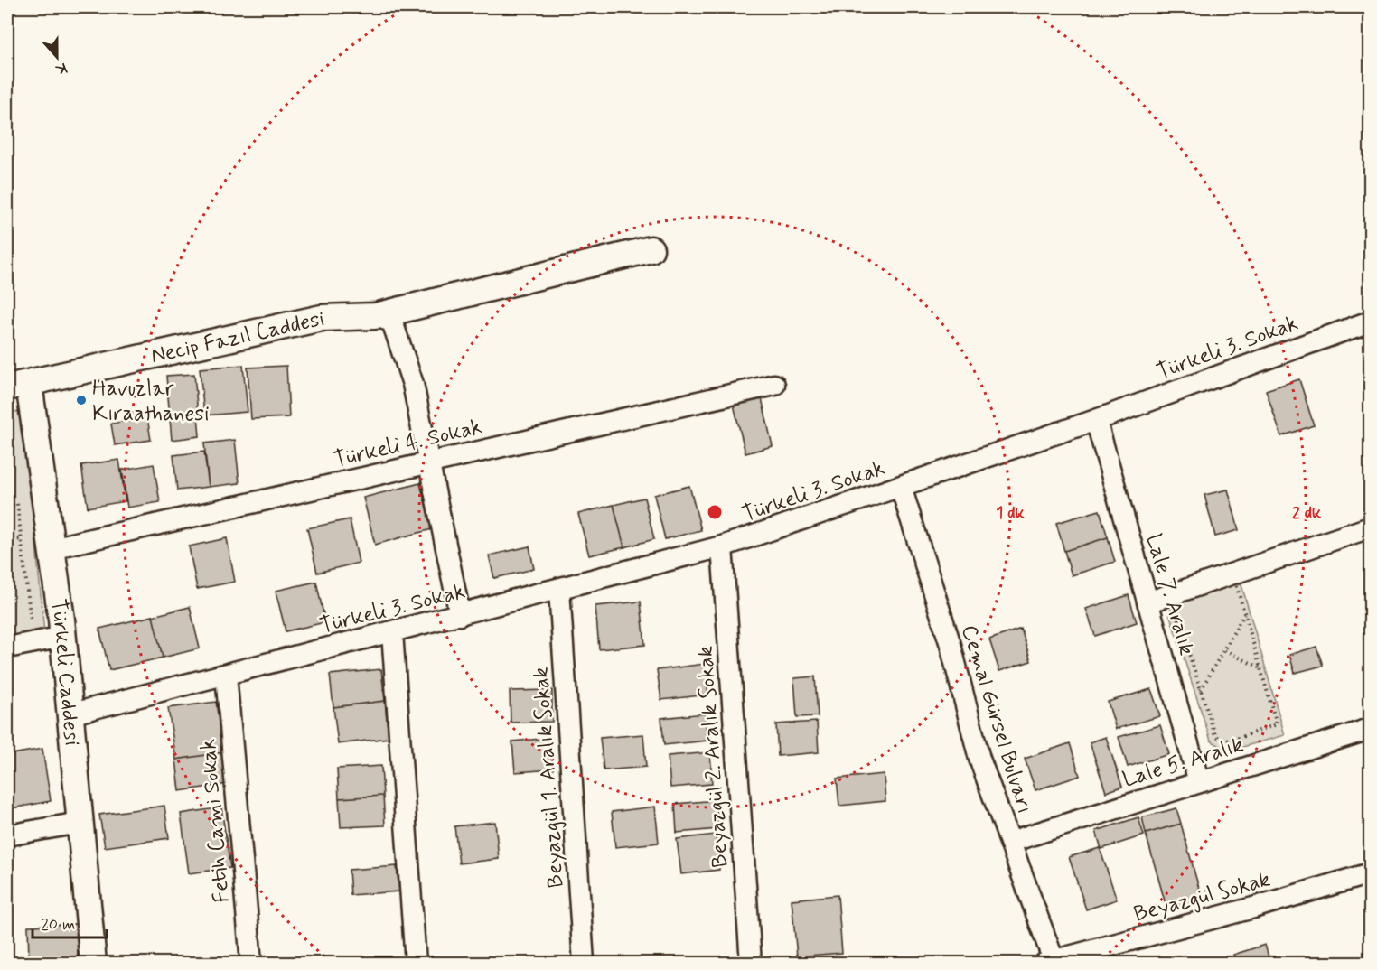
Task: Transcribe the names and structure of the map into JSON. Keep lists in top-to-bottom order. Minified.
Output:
{"streets":{"street":["Necip Fazıl Caddesi","Türkeli 3. Sokak","Türkeli 4. Sokak","Lale 7. Aralık","Türkeli Caddesi","Cemal Gürsel Bulvarı","Beyazgül 2. Aralık Sokak","Lale 5. Aralık","Beyazgül 1. Aralık Sokak","Fetih Cami Sokak","Beyazgül Sokak"]},"crossings":[["Necip Fazıl Caddesi","Türkeli Caddesi"],["Türkeli 3. Sokak","Lale 7. Aralık"],["Türkeli 3. Sokak","Türkeli Caddesi"],["Türkeli 3. Sokak","Cemal Gürsel Bulvarı"],["Türkeli 3. Sokak","Beyazgül 2. Aralık Sokak"],["Türkeli 3. Sokak","Beyazgül 1. Aralık Sokak"],["Türkeli 3. Sokak","Fetih Cami Sokak"],["Türkeli 4. Sokak","Türkeli Caddesi"],["Lale 7. Aralık","Lale 5. Aralık"],["Cemal Gürsel Bulvarı","Lale 5. Aralık"],["Cemal Gürsel Bulvarı","Beyazgül Sokak"]],"places":["Havuzlar Kıraathanesi"],"scale_bar":"20 m","north":"bottom","rings":["1 dk","2 dk"]}
